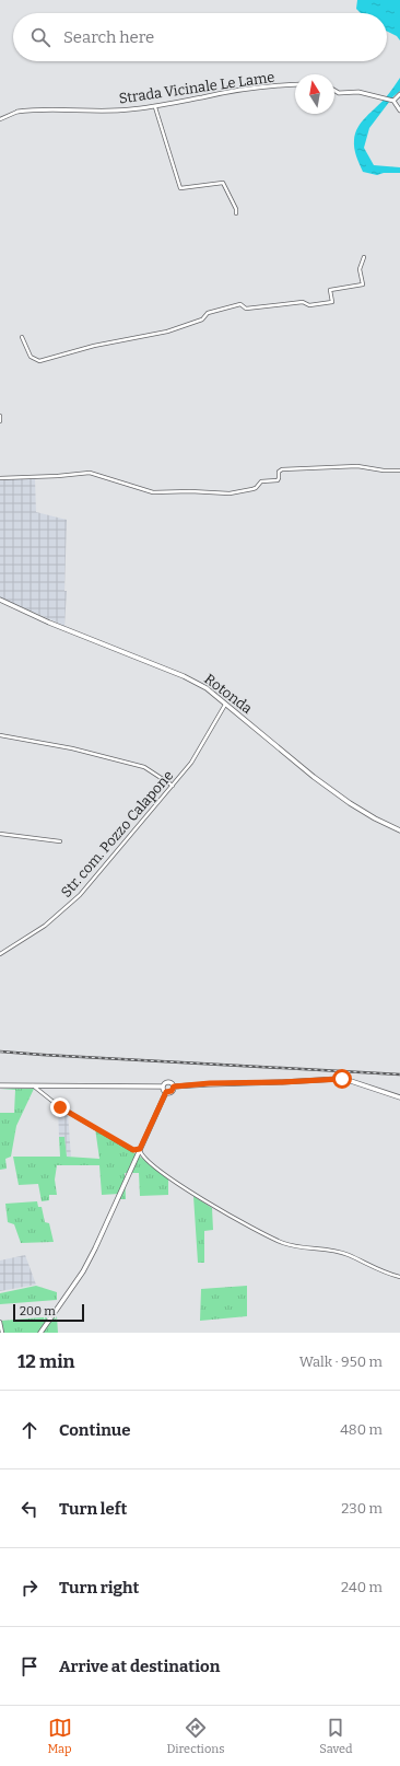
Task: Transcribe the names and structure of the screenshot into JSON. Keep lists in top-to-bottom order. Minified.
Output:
{"streets":{"main road":["Rotonda"],"street":["Strada Vicinale Le Lame","Str. com. Pozzo Calapone"]},"crossings":[["Rotonda","Str. com. Pozzo Calapone"]],"scale_bar":"200 m","north":"top","page":{"search":"Search here","scale":"200 m","heading":["12 min","Walk · 950 m"],"list":[["Continue","480 m"],["Turn left","230 m"],["Turn right","240 m"],"Arrive at destination"],"nav":["Map","Directions","Saved"]}}
